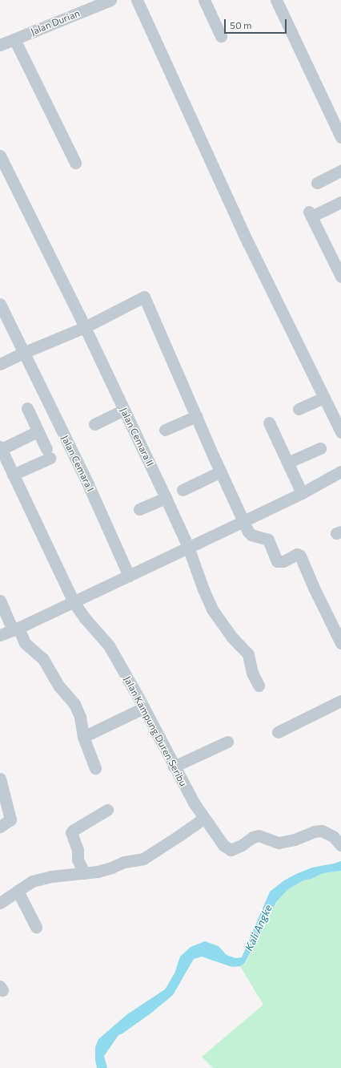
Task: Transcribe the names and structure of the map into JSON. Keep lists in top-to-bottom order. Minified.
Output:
{"streets":{"street":["Jalan Durian","Jalan Cemara II","Jalan Cemara I","Jalan Kampung Duren Seribu"]},"water":["Kali Angke"],"scale_bar":"50 m"}
